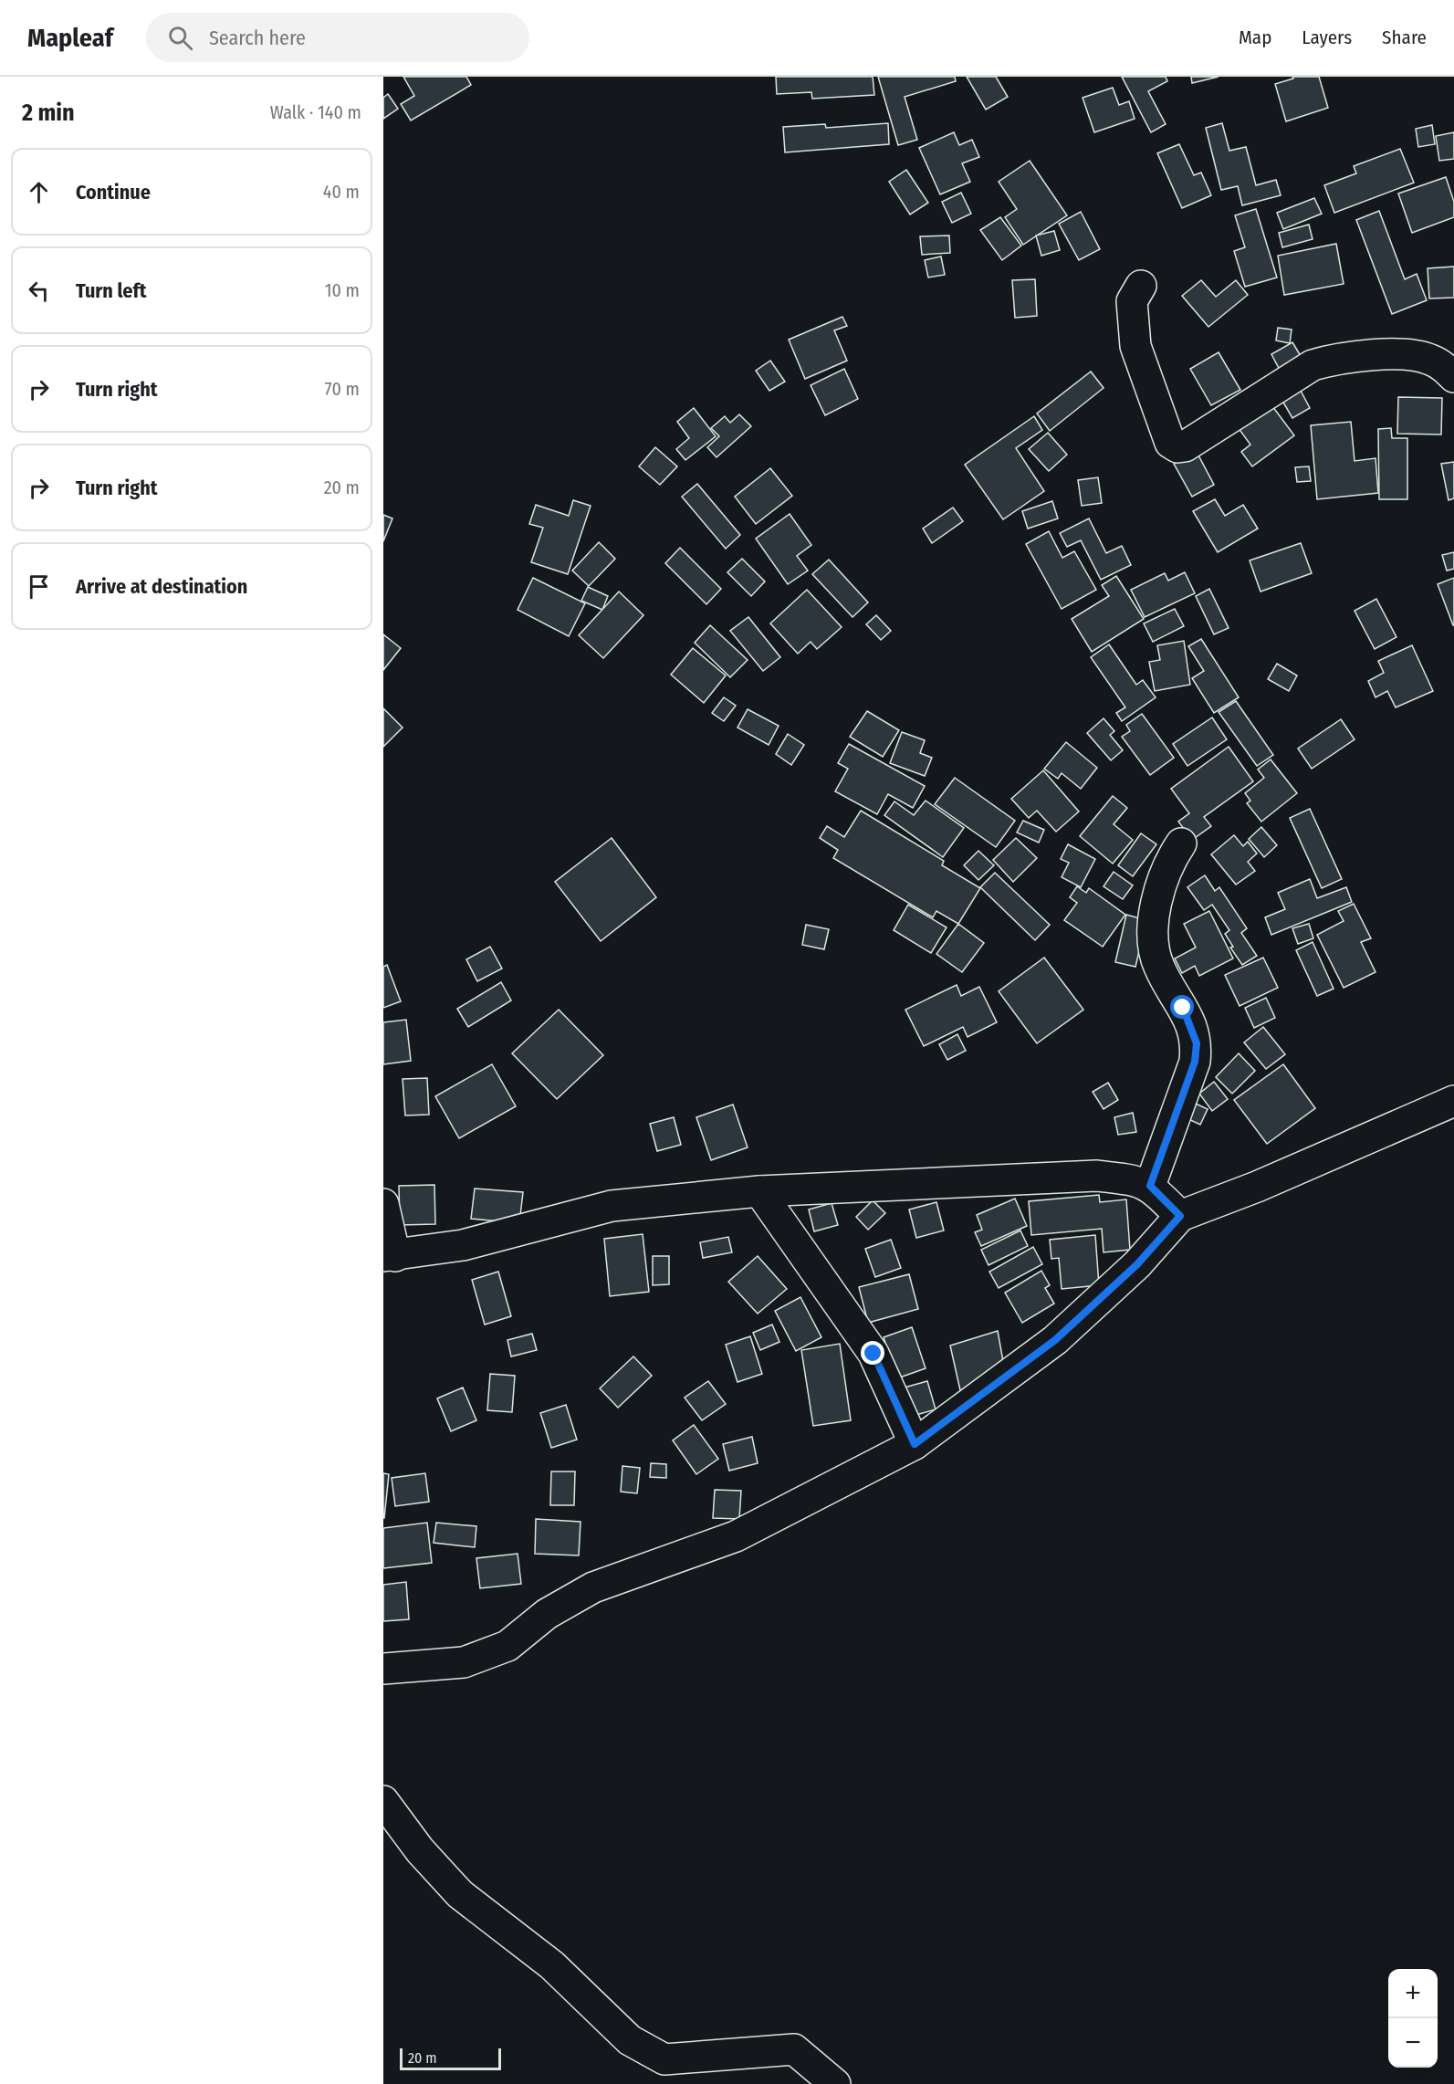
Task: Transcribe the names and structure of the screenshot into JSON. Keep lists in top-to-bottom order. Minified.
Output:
{"scale_bar":"20 m","page":{"header":"Mapleaf","search":"Search here","nav":["Map","Layers","Share"],"heading":["2 min","Walk · 140 m"],"list":[["Continue","40 m"],["Turn left","10 m"],["Turn right","70 m"],["Turn right","20 m"],"Arrive at destination"],"map_buttons":["+","−"],"scale":"20 m"}}
